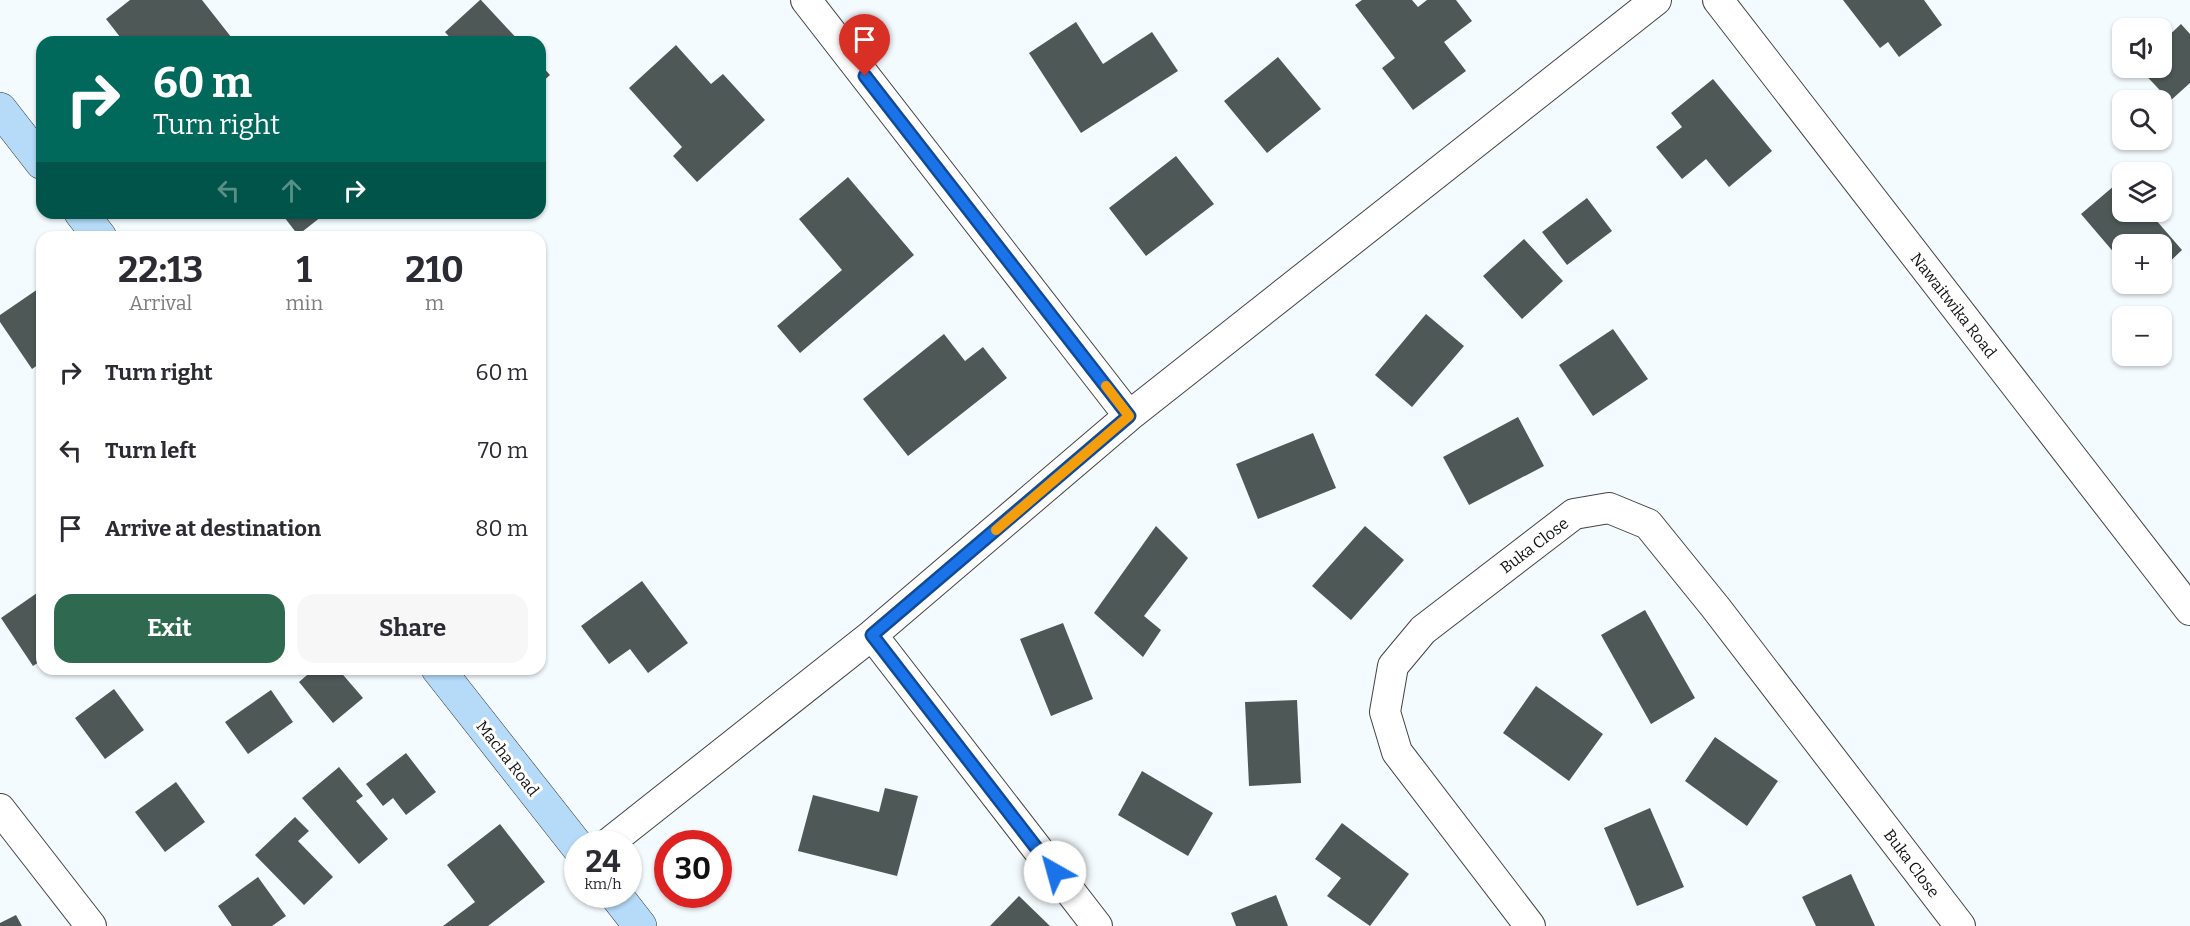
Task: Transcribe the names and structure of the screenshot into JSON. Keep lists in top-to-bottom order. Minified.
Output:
{"streets":{"main road":["Macha Road"],"street":["Nawaitwika Road","Buka Close"]},"page":{"map_buttons":["+","−"],"turn":["60 m","Turn right"],"eta":["22:13","Arrival","1","min","210","m"],"list":[{"name":"Turn right","value":"60 m"},{"name":"Turn left","value":"70 m"},{"name":"Arrive at destination","value":"80 m"}],"buttons":["Exit","Share"],"speed":"24 km/h","limit":"30"}}
